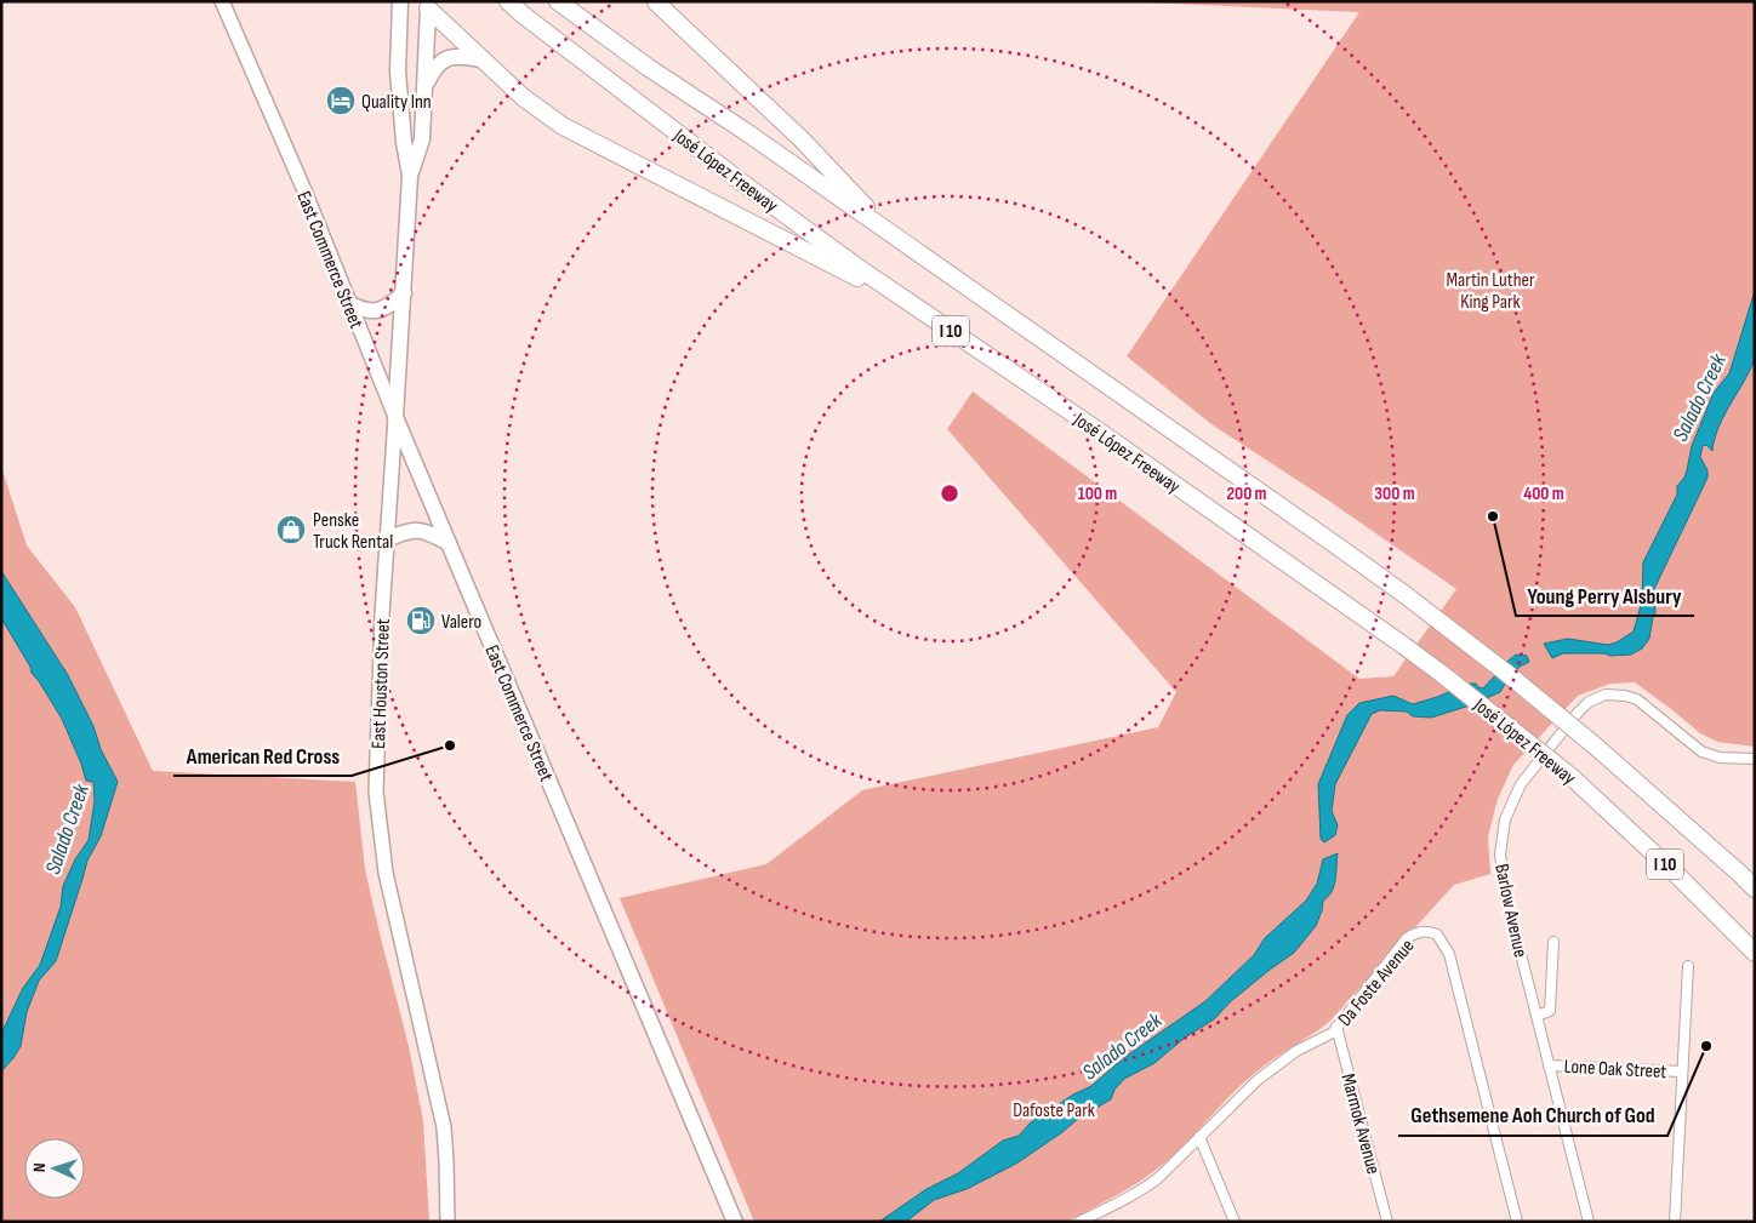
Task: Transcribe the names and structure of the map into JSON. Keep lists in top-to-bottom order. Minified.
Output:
{"streets":{"highway":["José López Freeway","I 10"],"main road":["East Commerce Street","East Houston Street"],"street":["Barlow Avenue","Da Foste Avenue","Lone Oak Street","Marmok Avenue"]},"crossings":[["East Commerce Street","East Houston Street"],["Da Foste Avenue","Marmok Avenue"]],"water":["Salado Creek"],"parks":["Martin Luther King Park","Dafoste Park"],"places":{"hotel":["Quality Inn"],"other":["Young Perry Alsbury","American Red Cross","Gethsemene Aoh Church of God"],"shop":["Penske Truck Rental"],"fuel station":["Valero"]},"north":"left","rings":["100 m","200 m","300 m","400 m"]}
